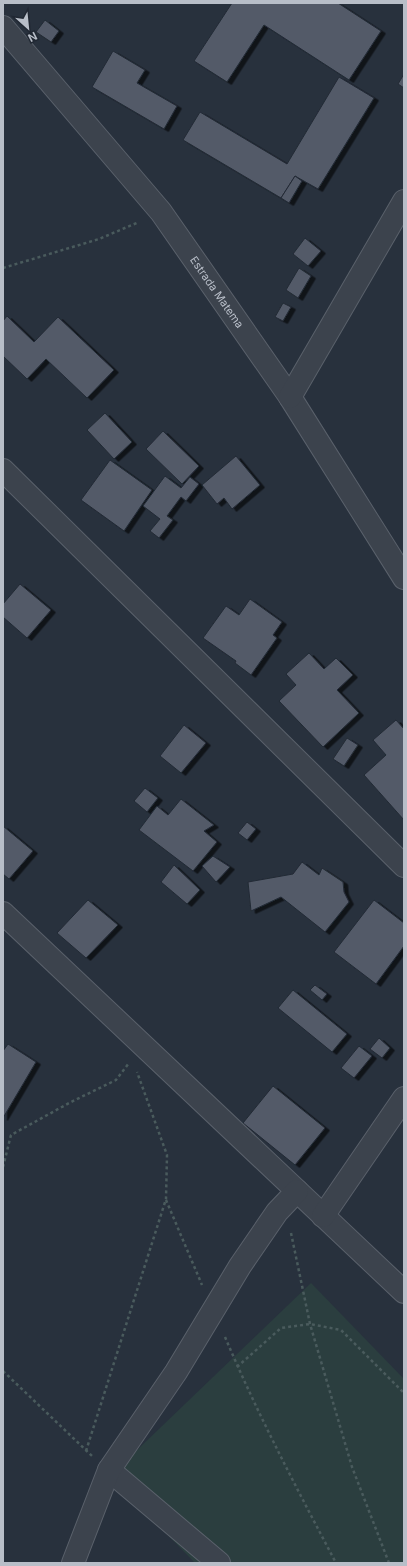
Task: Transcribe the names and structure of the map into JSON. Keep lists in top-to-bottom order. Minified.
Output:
{"streets":{"street":["Estrada Matema"]},"north":"bottom right"}
